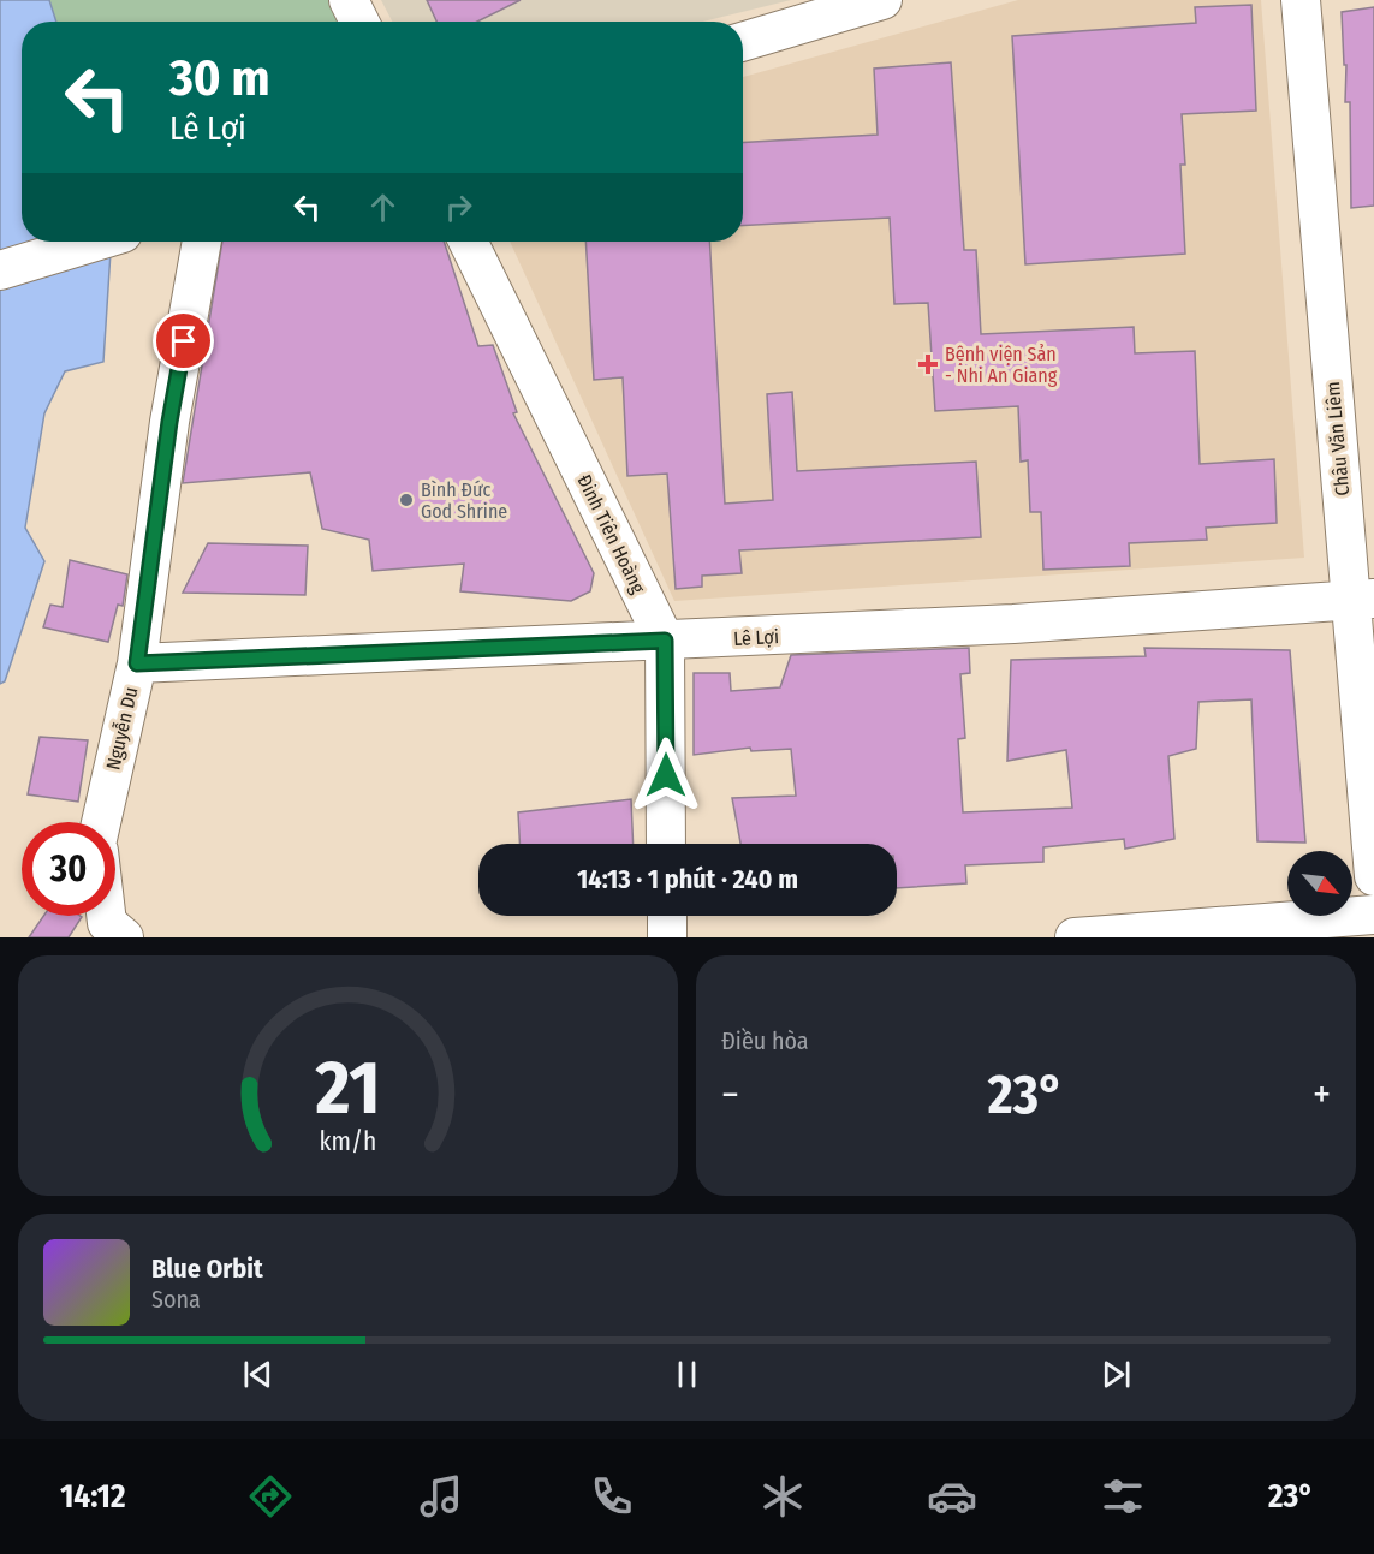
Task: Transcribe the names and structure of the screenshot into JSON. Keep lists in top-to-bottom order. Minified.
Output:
{"streets":{"street":["Châu Văn Liêm","Đinh Tiên Hoàng","Lê Lợi","Nguyễn Du"]},"crossings":[["Châu Văn Liêm","Lê Lợi"],["Đinh Tiên Hoàng","Lê Lợi"],["Lê Lợi","Nguyễn Du"]],"places":{"health":["Bệnh viện Sản - Nhi An Giang"],"other":["Bình Đức God Shrine"]},"north":"bottom right","page":{"turn":["30 m","Lê Lợi"],"limit":"30","trip":"14:13 · 1 phút · 240 m","tile":"Điều hòa","heat":["−","23°","+"],"song":["Blue Orbit","Sona"],"tabs":["14:12","23°"],"gauge":["21","km/h"]}}
